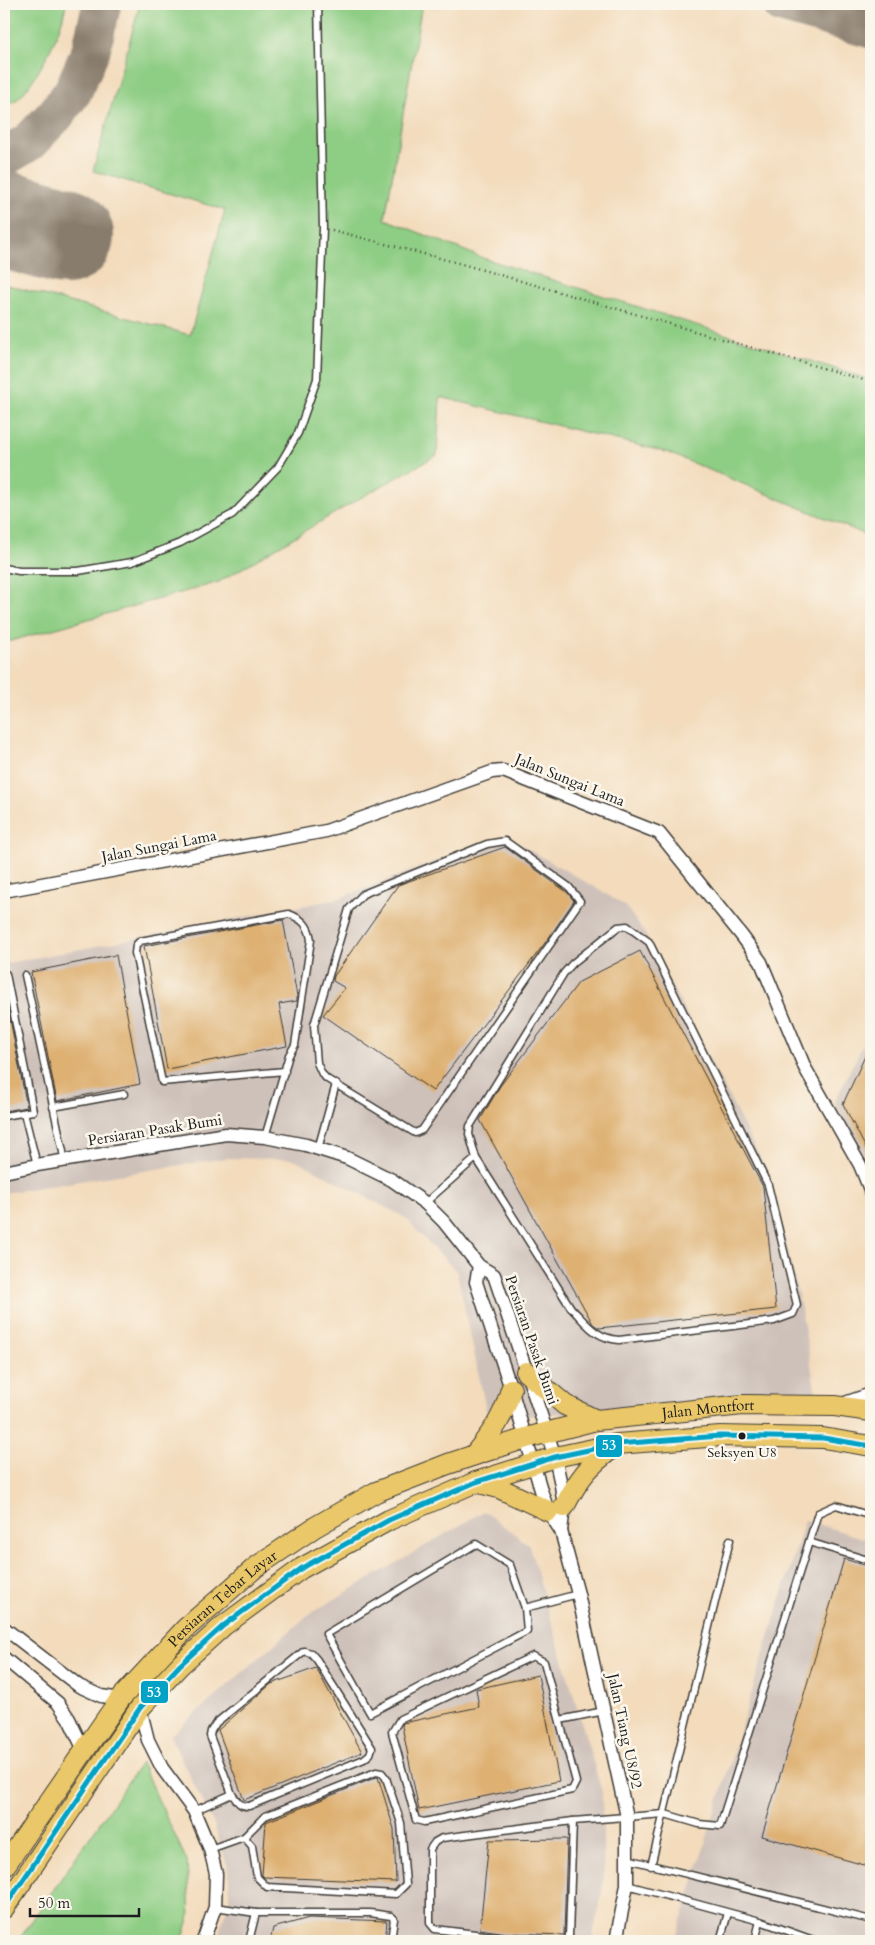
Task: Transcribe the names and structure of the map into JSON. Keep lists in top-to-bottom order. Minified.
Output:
{"streets":{"main road":["Jalan Montfort","Persiaran Tebar Layar"],"street":["Jalan Sungai Lama","Persiaran Pasak Bumi","Jalan Tiang U8/92"]},"crossings":[["Persiaran Pasak Bumi","Jalan Montfort"],["Persiaran Pasak Bumi","Jalan Tiang U8/92"],["Jalan Montfort","Persiaran Tebar Layar"],["Jalan Montfort","Jalan Tiang U8/92"],["Persiaran Tebar Layar","Jalan Tiang U8/92"]],"places":["Seksyen U8"],"lines":["transit line 53"],"scale_bar":"50 m"}
